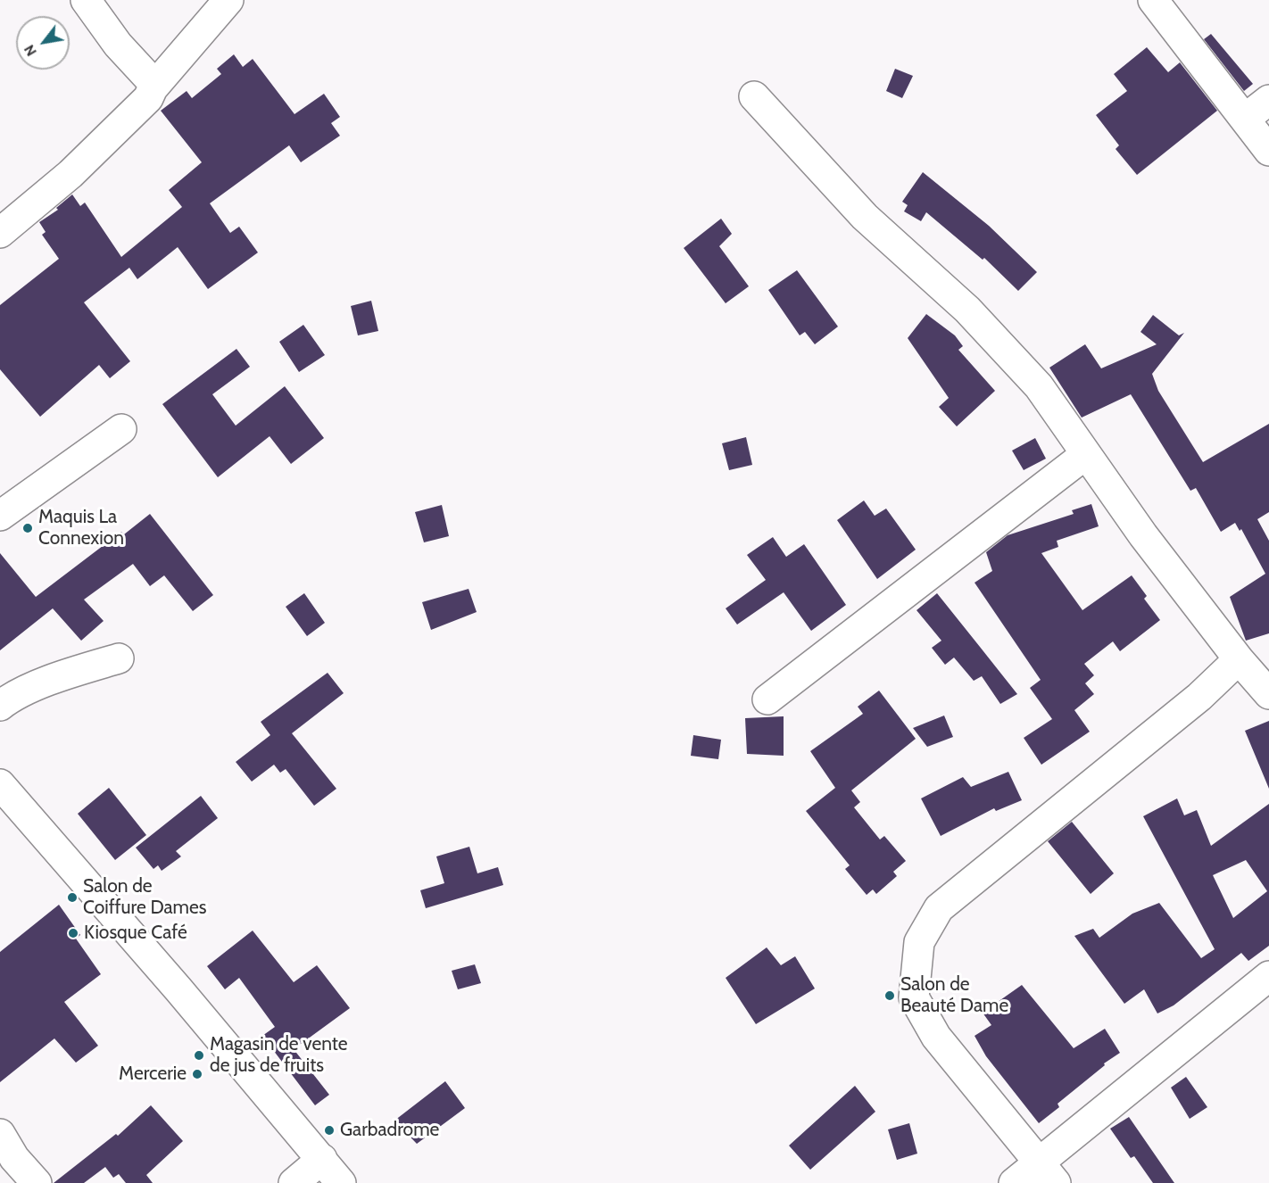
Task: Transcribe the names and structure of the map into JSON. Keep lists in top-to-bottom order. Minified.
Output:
{"places":["Maquis La Connexion","Salon de Coiffure Dames","Kiosque Café","Salon de Beauté Dame","Magasin de vente de jus de fruits","Mercerie","Garbadrome"],"north":"bottom left"}
